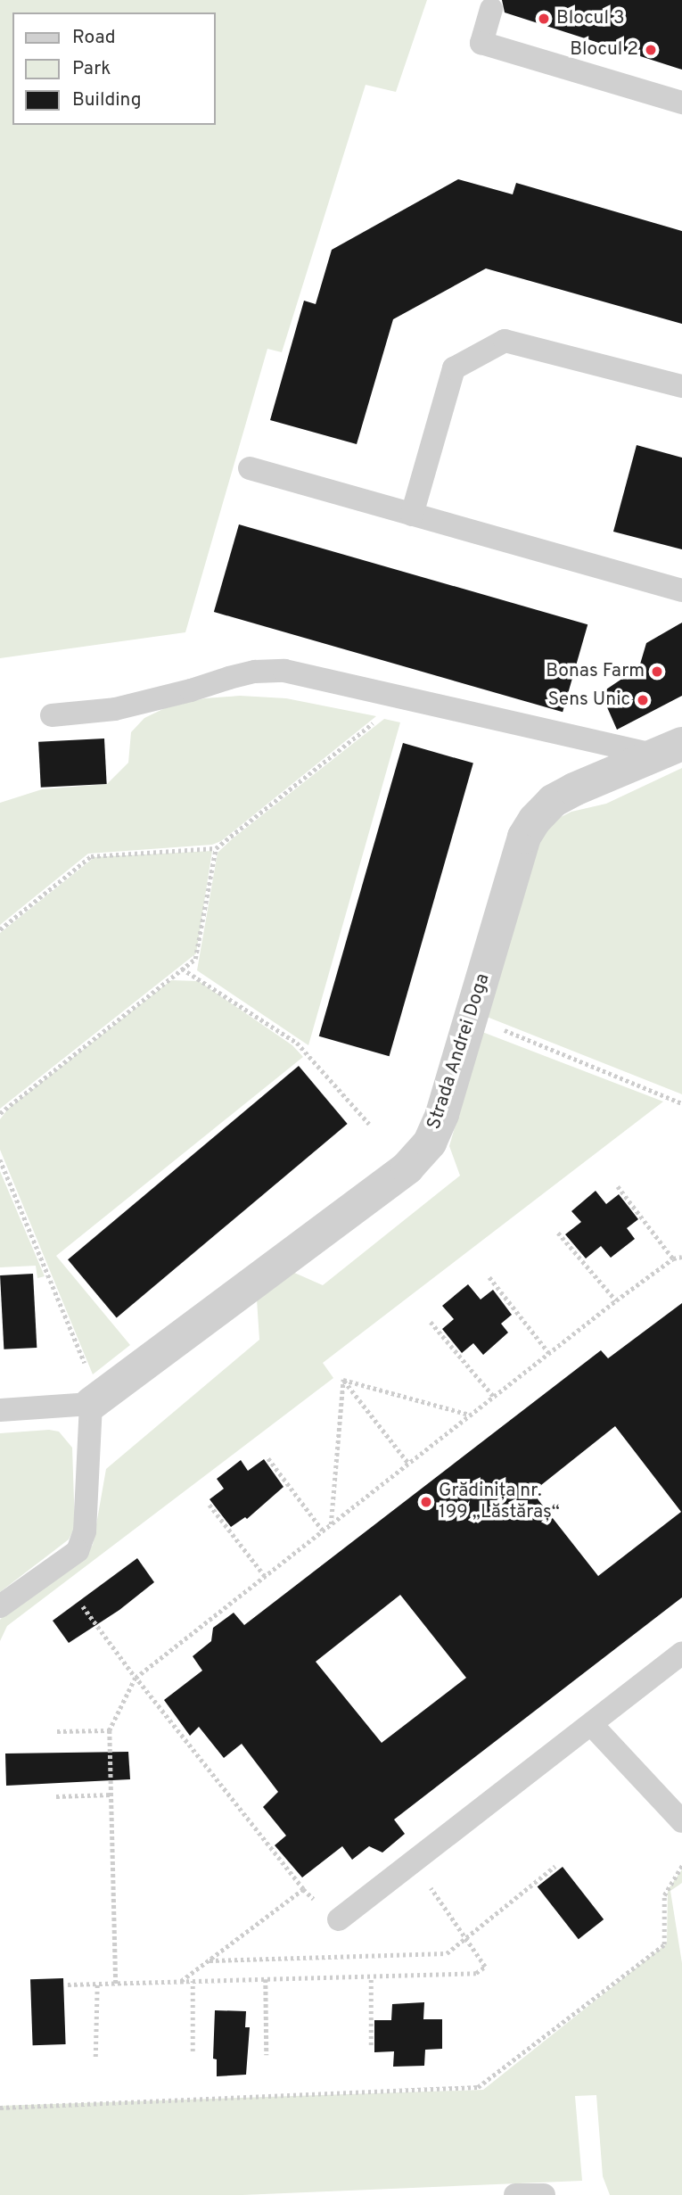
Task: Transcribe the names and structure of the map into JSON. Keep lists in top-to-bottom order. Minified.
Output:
{"streets":{"street":["Strada Andrei Doga"]},"places":["Blocul 3","Blocul 2","Bonas Farm","Sens Unic","Grădinița nr. 199 „Lăstăraș“"],"legend":["Road","Park","Building"]}
